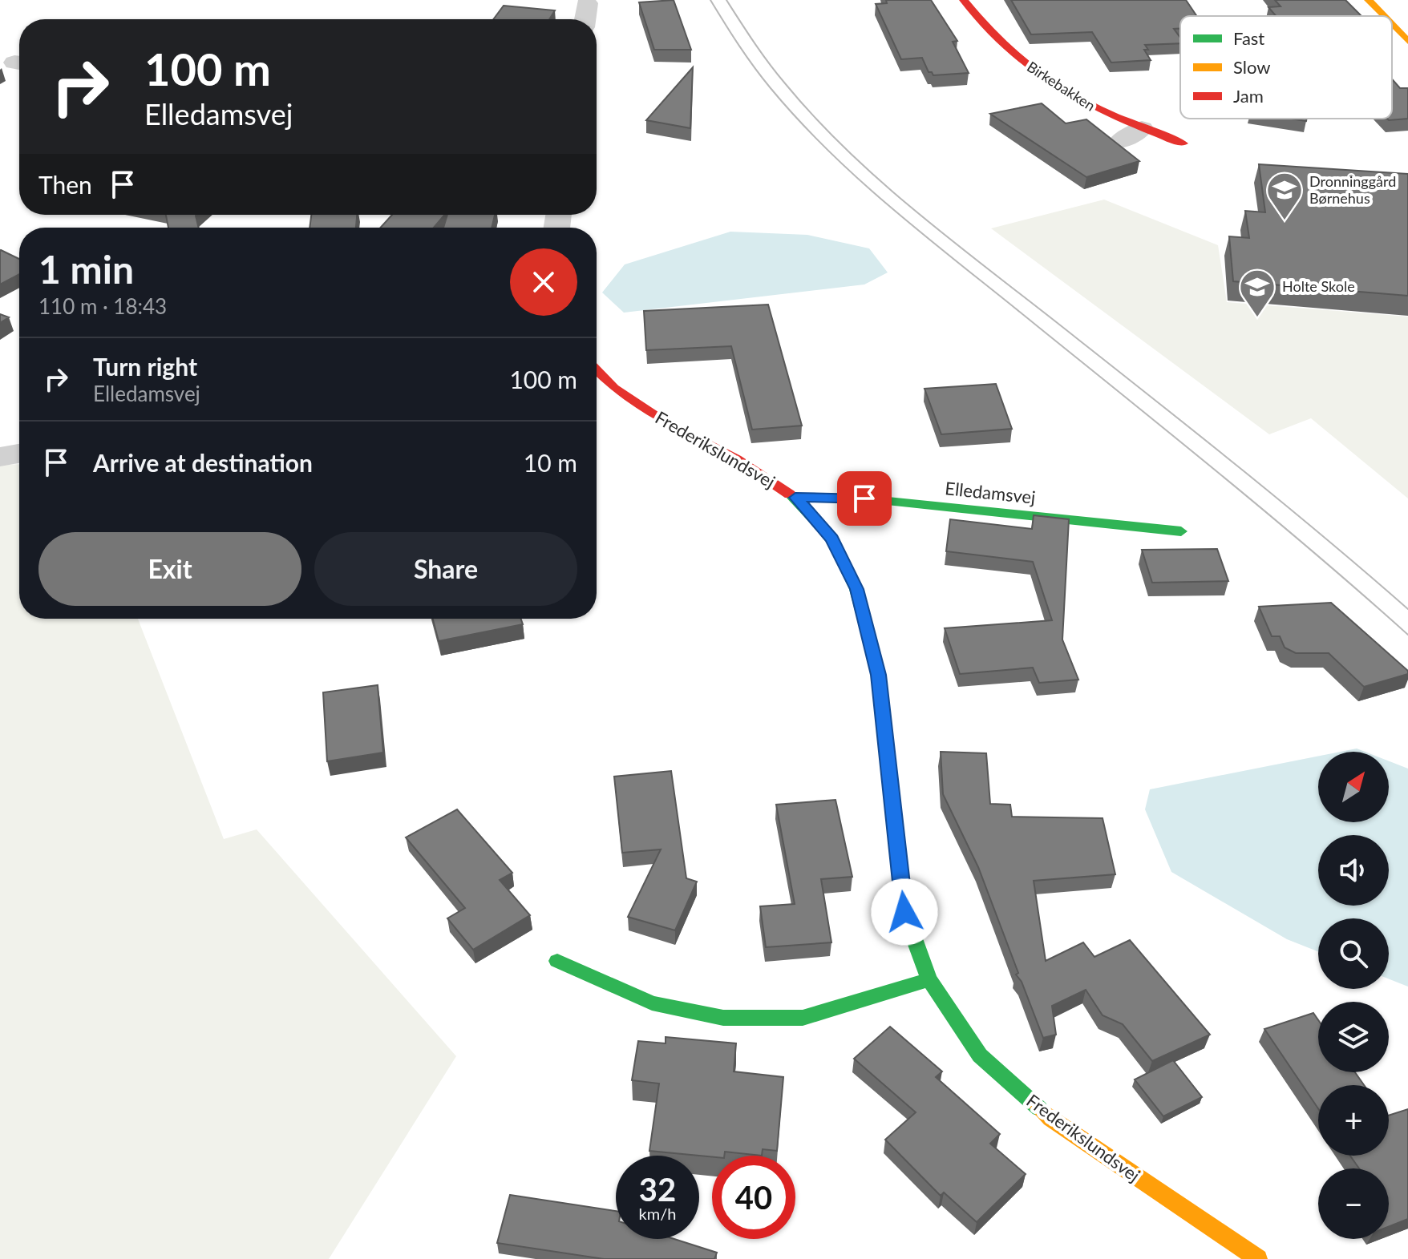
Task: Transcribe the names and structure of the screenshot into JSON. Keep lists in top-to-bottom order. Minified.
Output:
{"streets":{"street":["Birkebakken","Frederikslundsvej","Elledamsvej"]},"crossings":[["Frederikslundsvej","Elledamsvej"]],"places":{"school or university":["Dronninggård Børnehus","Holte Skole"]},"legend":["Fast","Slow","Jam"],"north":"top right","page":{"turn":["100 m","Elledamsvej"],"then":"Then","heading":["1 min","110 m · 18:43"],"list":[{"name":"Turn right","note":"Elledamsvej","value":"100 m"},{"name":"Arrive at destination","value":"10 m"}],"buttons":["Exit","Share"],"map_buttons":["+","−"],"speed":"32 km/h","limit":"40"}}
